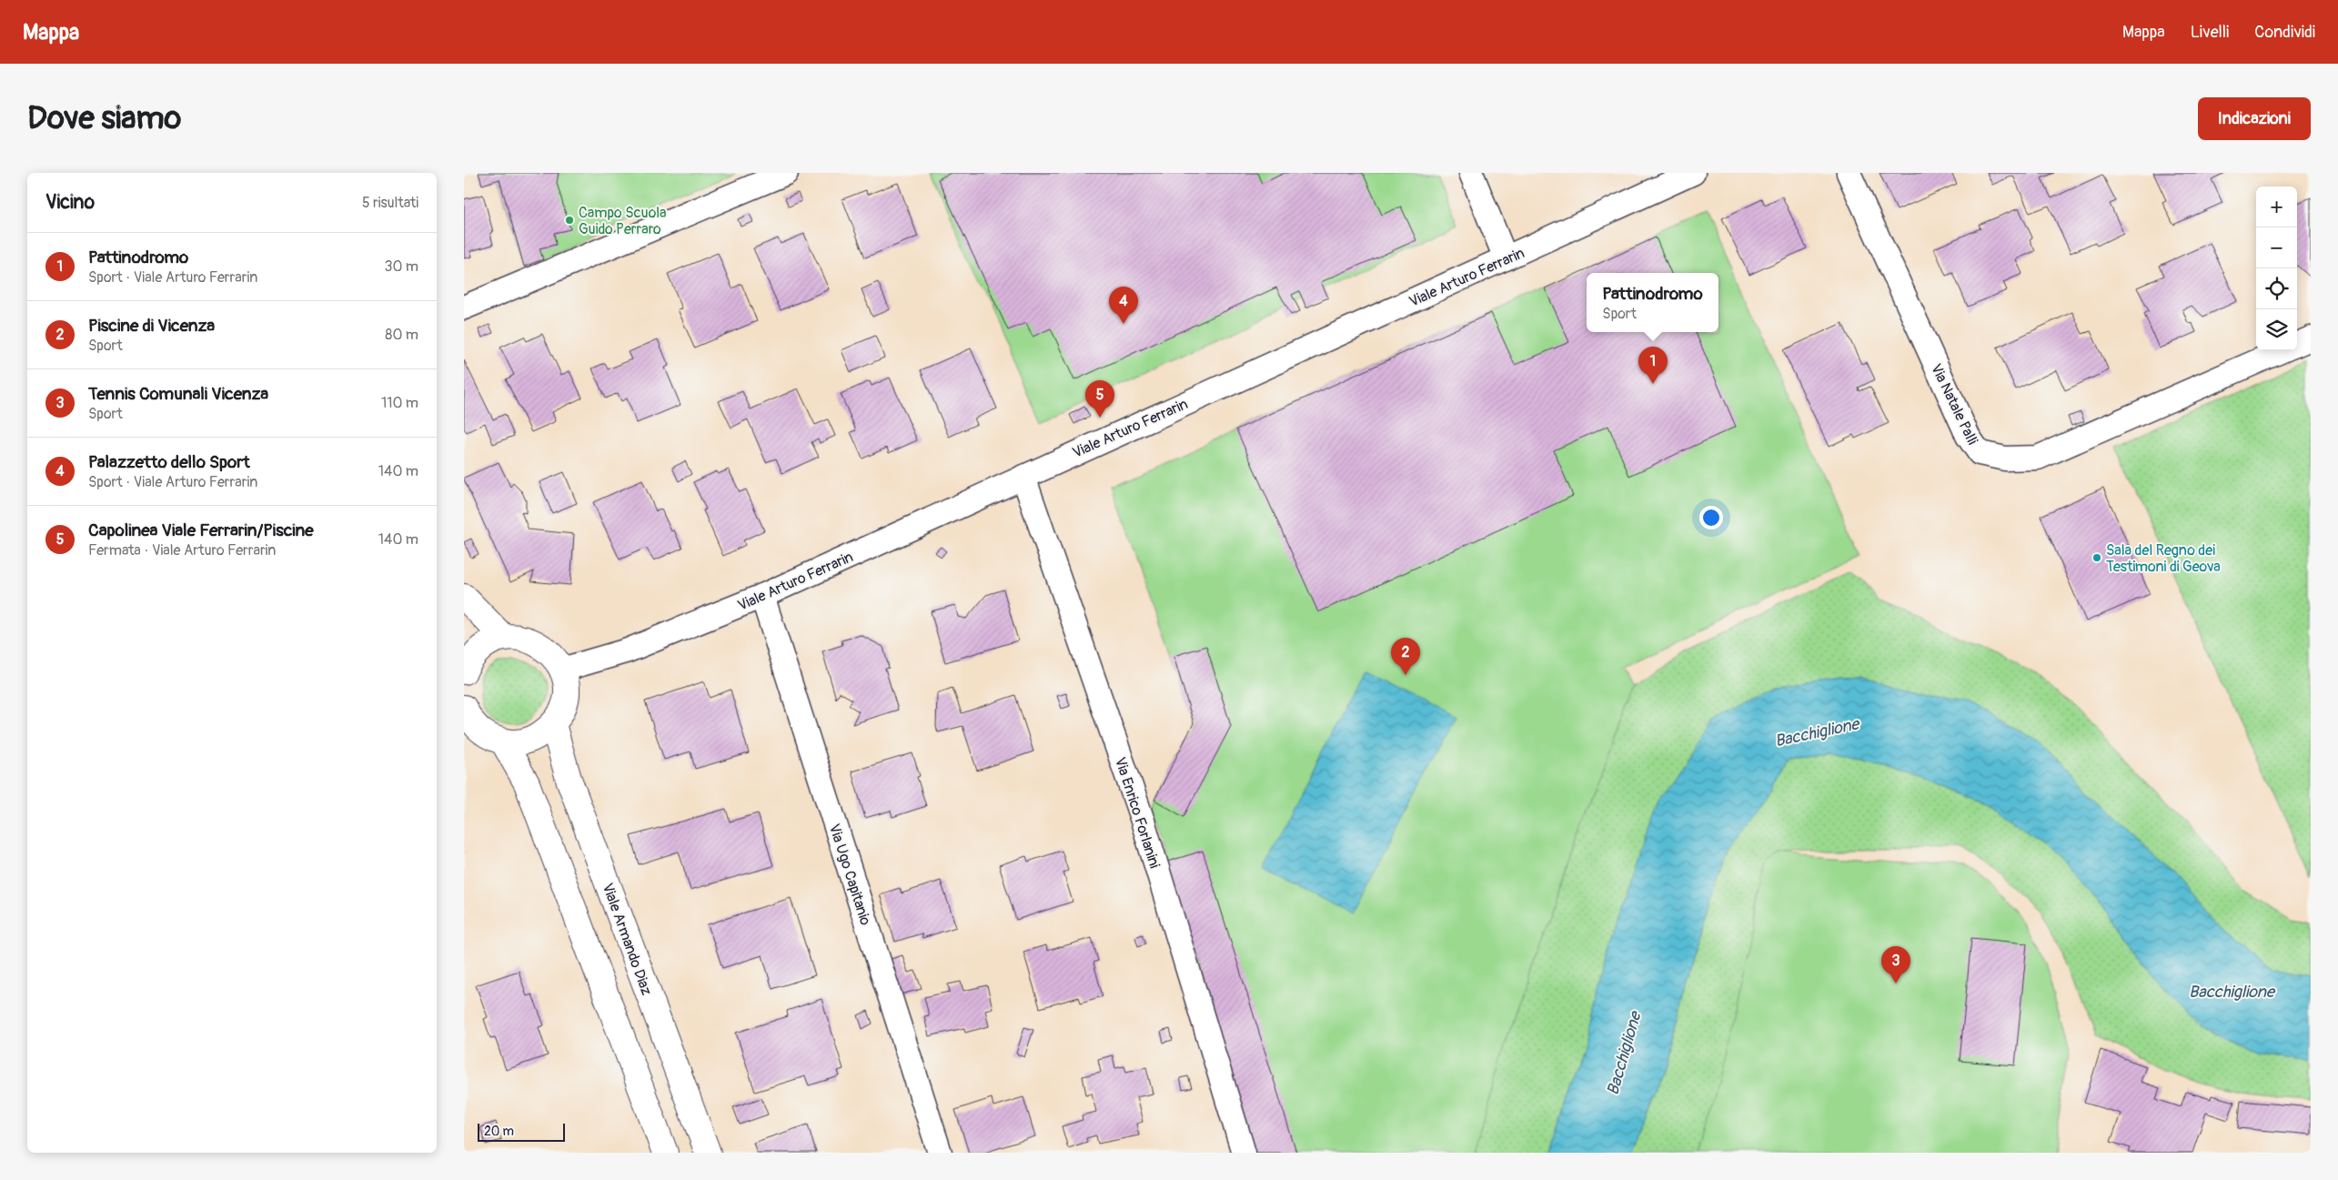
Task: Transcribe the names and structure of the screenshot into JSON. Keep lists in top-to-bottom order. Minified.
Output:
{"streets":{"main road":["Viale Armando Diaz"],"street":["Viale Arturo Ferrarin","Via Natale Palli","Via Enrico Forlanini","Via Ugo Capitanio"]},"crossings":[["Viale Arturo Ferrarin","Via Enrico Forlanini"],["Viale Arturo Ferrarin","Via Ugo Capitanio"]],"water":["Bacchiglione"],"places":["Campo Scuola Guido Perraro","Sala del Regno dei Testimoni di Geova"],"scale_bar":"20 m","page":{"header":"Mappa","nav":["Mappa","Livelli","Condividi"],"buttons":"Indicazioni","title":"Dove siamo","heading":["Vicino","5 risultati"],"map_buttons":["+","−"],"list":[{"mark":"1","name":"Pattinodromo","note":"Sport · Viale Arturo Ferrarin","value":"30 m"},{"mark":"2","name":"Piscine di Vicenza","note":"Sport","value":"80 m"},{"mark":"3","name":"Tennis Comunali Vicenza","note":"Sport","value":"110 m"},{"mark":"4","name":"Palazzetto dello Sport","note":"Sport · Viale Arturo Ferrarin","value":"140 m"},{"mark":"5","name":"Capolinea Viale Ferrarin/Piscine","note":"Fermata · Viale Arturo Ferrarin","value":"140 m"}],"popup":["Pattinodromo","Sport"],"pins":["4","1","5","2","3"],"scale":"20 m"}}
